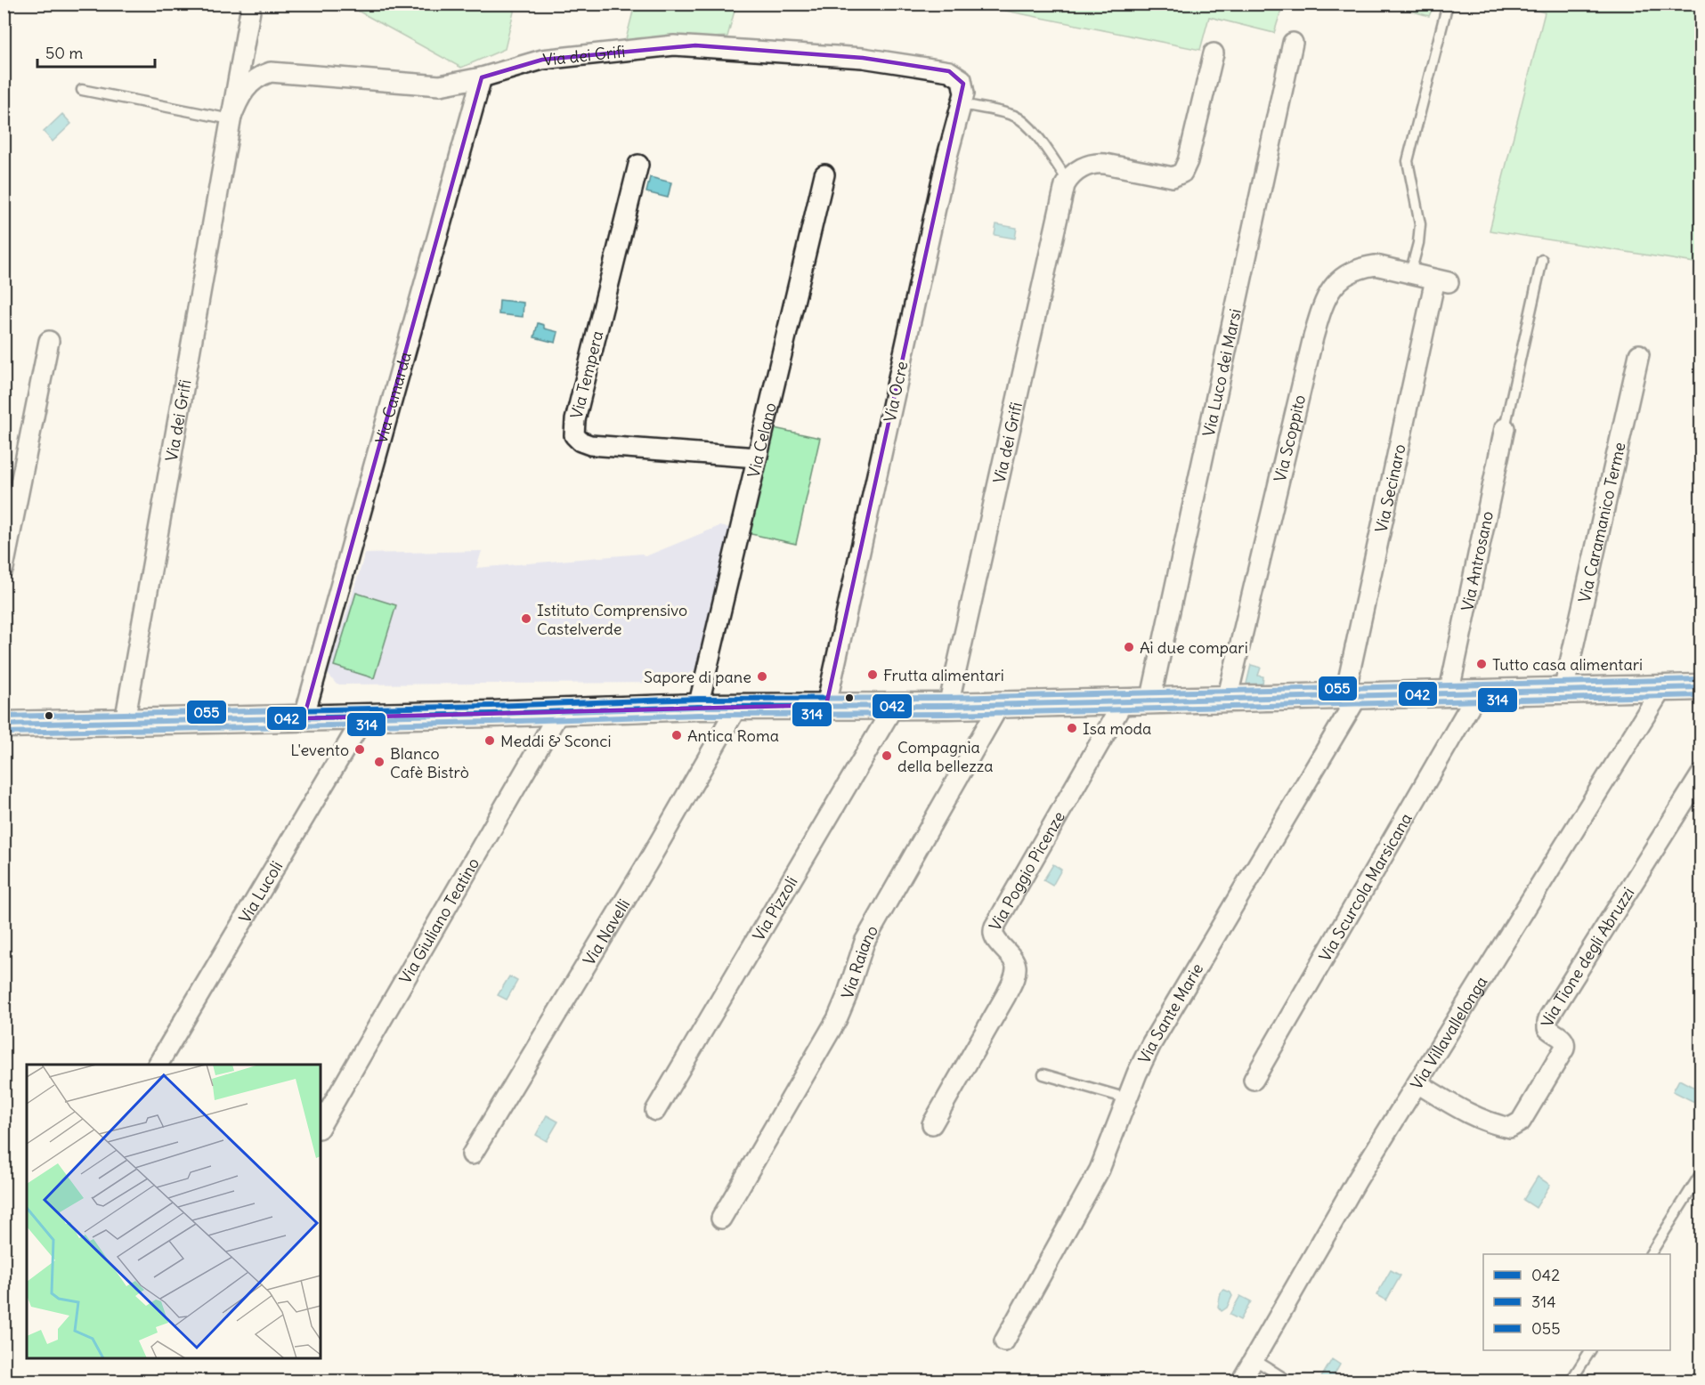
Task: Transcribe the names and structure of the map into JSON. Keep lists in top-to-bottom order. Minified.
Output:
{"streets":{"street":["Via dei Grifi","Via Luco dei Marsi","Via Tempera","Via Ocre","Via Camarda","Via Scoppito","Via Celano","Via Secinaro","Via Caramanico Terme","Via Antrosano","Via Poggio Picenze","Via Scurcola Marsicana","Via Lucoli","Via Pizzoli","Via Giuliano Teatino","Via Navelli","Via Tione degli Abruzzi","Via Raiano","Via Sante Marie","Via Villavallelonga"]},"crossings":[["Via dei Grifi","Via Ocre"],["Via dei Grifi","Via Camarda"],["Via Tempera","Via Celano"],["Via Scoppito","Via Secinaro"],["Via Secinaro","Via Sante Marie"],["Via Tione degli Abruzzi","Via Villavallelonga"]],"places":["Istituto Comprensivo Castelverde","Ai due compari","Tutto casa alimentari","Frutta alimentari","Sapore di pane","Isa moda","Antica Roma","Meddi & Sconci","L'evento","Compagnia della bellezza","Blanco Cafè Bistrò"],"lines":["transit line 055","transit line 042","transit line 314"],"legend":["042","314","055"],"scale_bar":"50 m"}
